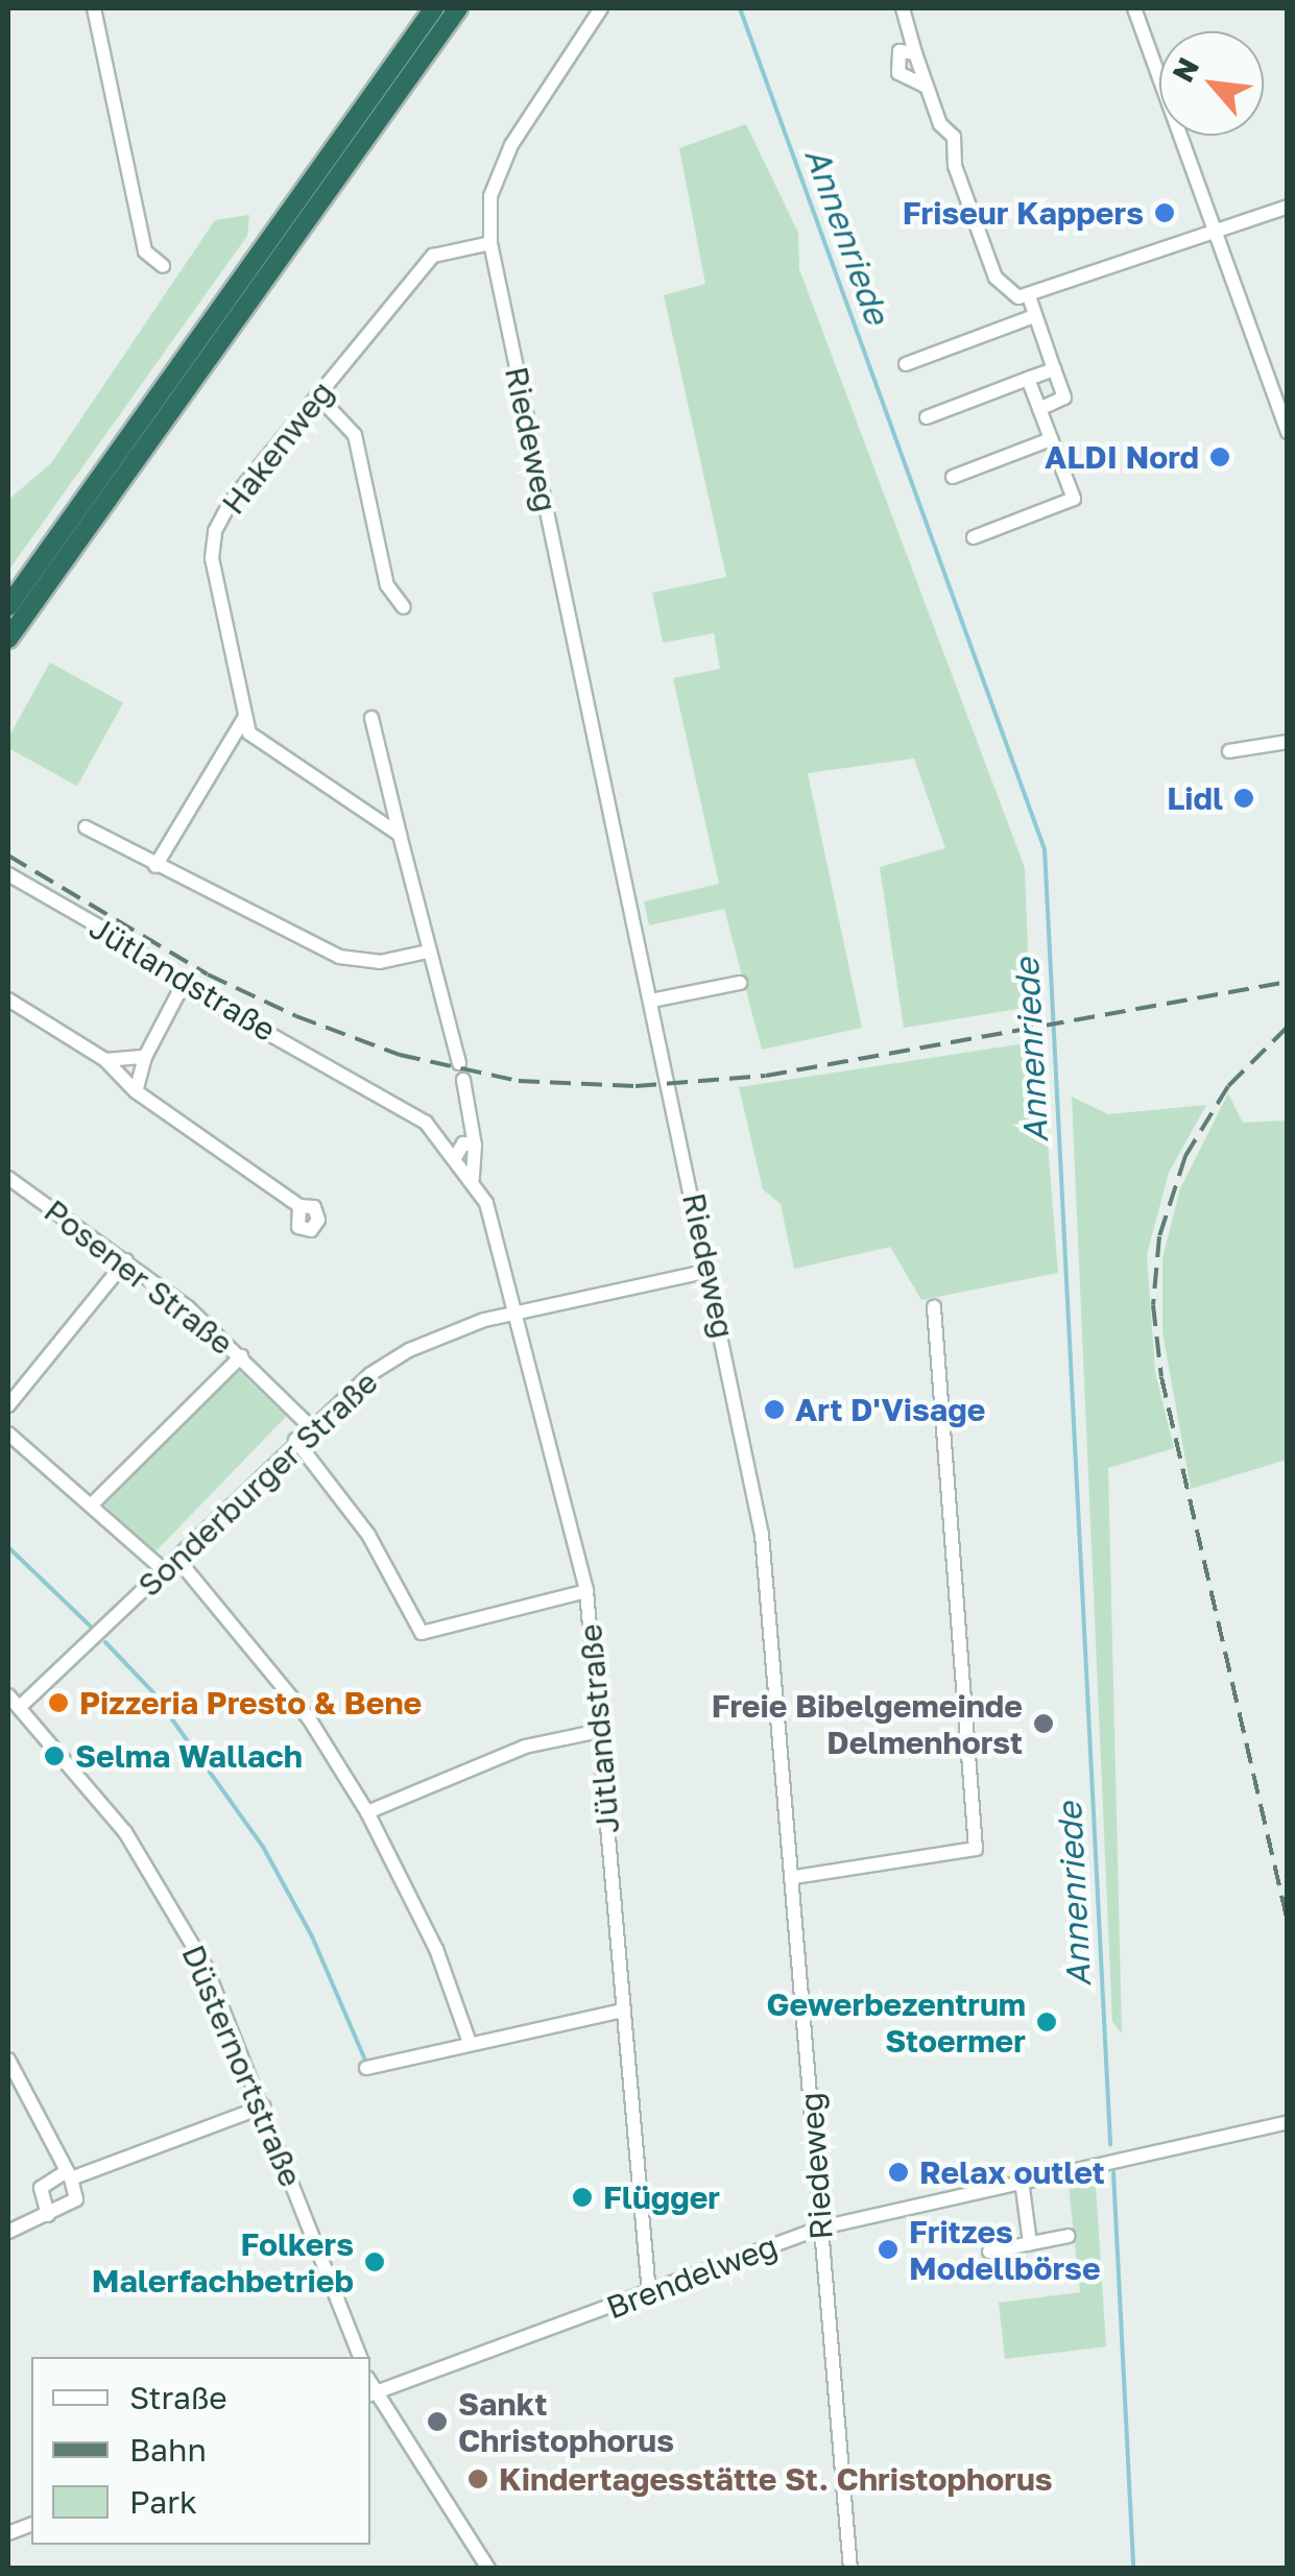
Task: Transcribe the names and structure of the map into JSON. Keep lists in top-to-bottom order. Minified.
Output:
{"streets":{"street":["Riedeweg","Hakenweg","Jütlandstraße","Posener Straße","Sonderburger Straße","Düsternortstraße","Brendelweg"]},"crossings":[["Riedeweg","Hakenweg"],["Riedeweg","Sonderburger Straße"],["Riedeweg","Brendelweg"],["Jütlandstraße","Sonderburger Straße"],["Jütlandstraße","Brendelweg"],["Posener Straße","Sonderburger Straße"],["Sonderburger Straße","Düsternortstraße"]],"water":["Annenriede"],"places":["Friseur Kappers","ALDI Nord","Lidl","Art D'Visage","Pizzeria Presto & Bene","Freie Bibelgemeinde Delmenhorst","Selma Wallach","Gewerbezentrum Stoermer","Relax outlet","Flügger","Fritzes Modellbörse","Folkers Malerfachbetrieb","Sankt Christophorus","Kindertagesstätte St. Christophorus"],"legend":["Straße","Bahn","Park"],"north":"top left"}
